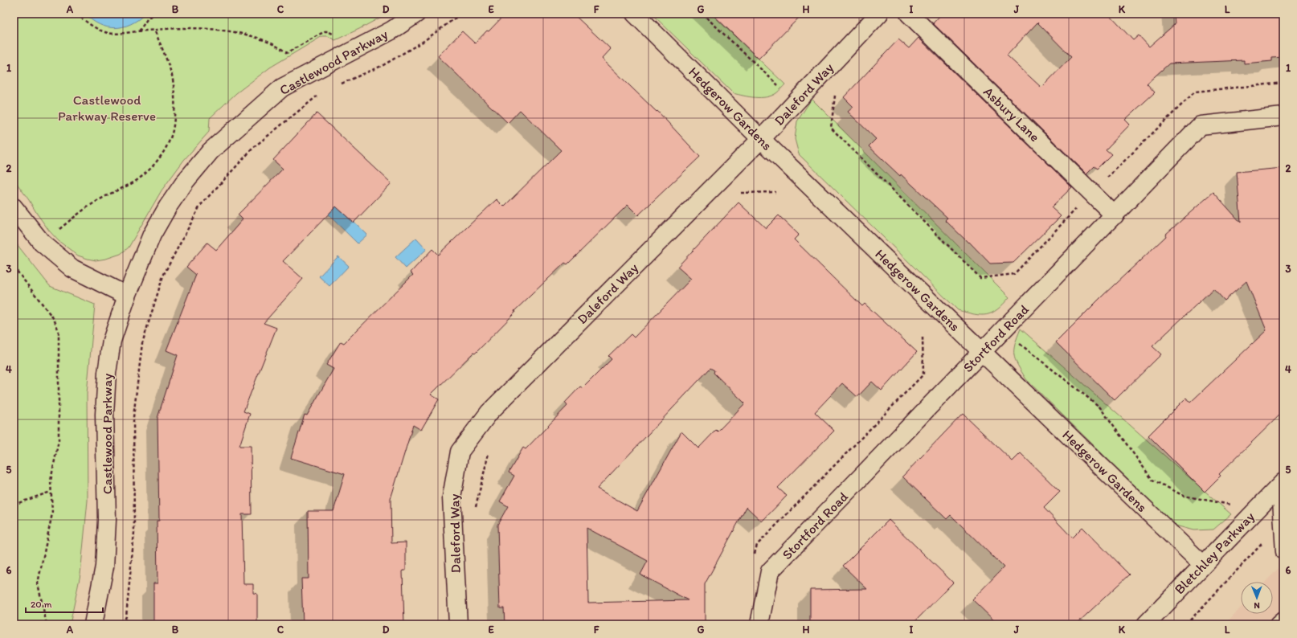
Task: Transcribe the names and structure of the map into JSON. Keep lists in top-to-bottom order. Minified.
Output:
{"streets":{"street":["Castlewood Parkway","Daleford Way","Hedgerow Gardens","Asbury Lane","Stortford Road","Bletchley Parkway"]},"crossings":[["Daleford Way","Hedgerow Gardens"],["Hedgerow Gardens","Stortford Road"],["Hedgerow Gardens","Bletchley Parkway"],["Asbury Lane","Stortford Road"]],"parks":["Castlewood Parkway Reserve"],"scale_bar":"20 m","north":"bottom","grid":{"columns":["A","B","C","D","E","F","G","H","I","J","K","L"],"rows":["1","2","3","4","5","6"]}}
